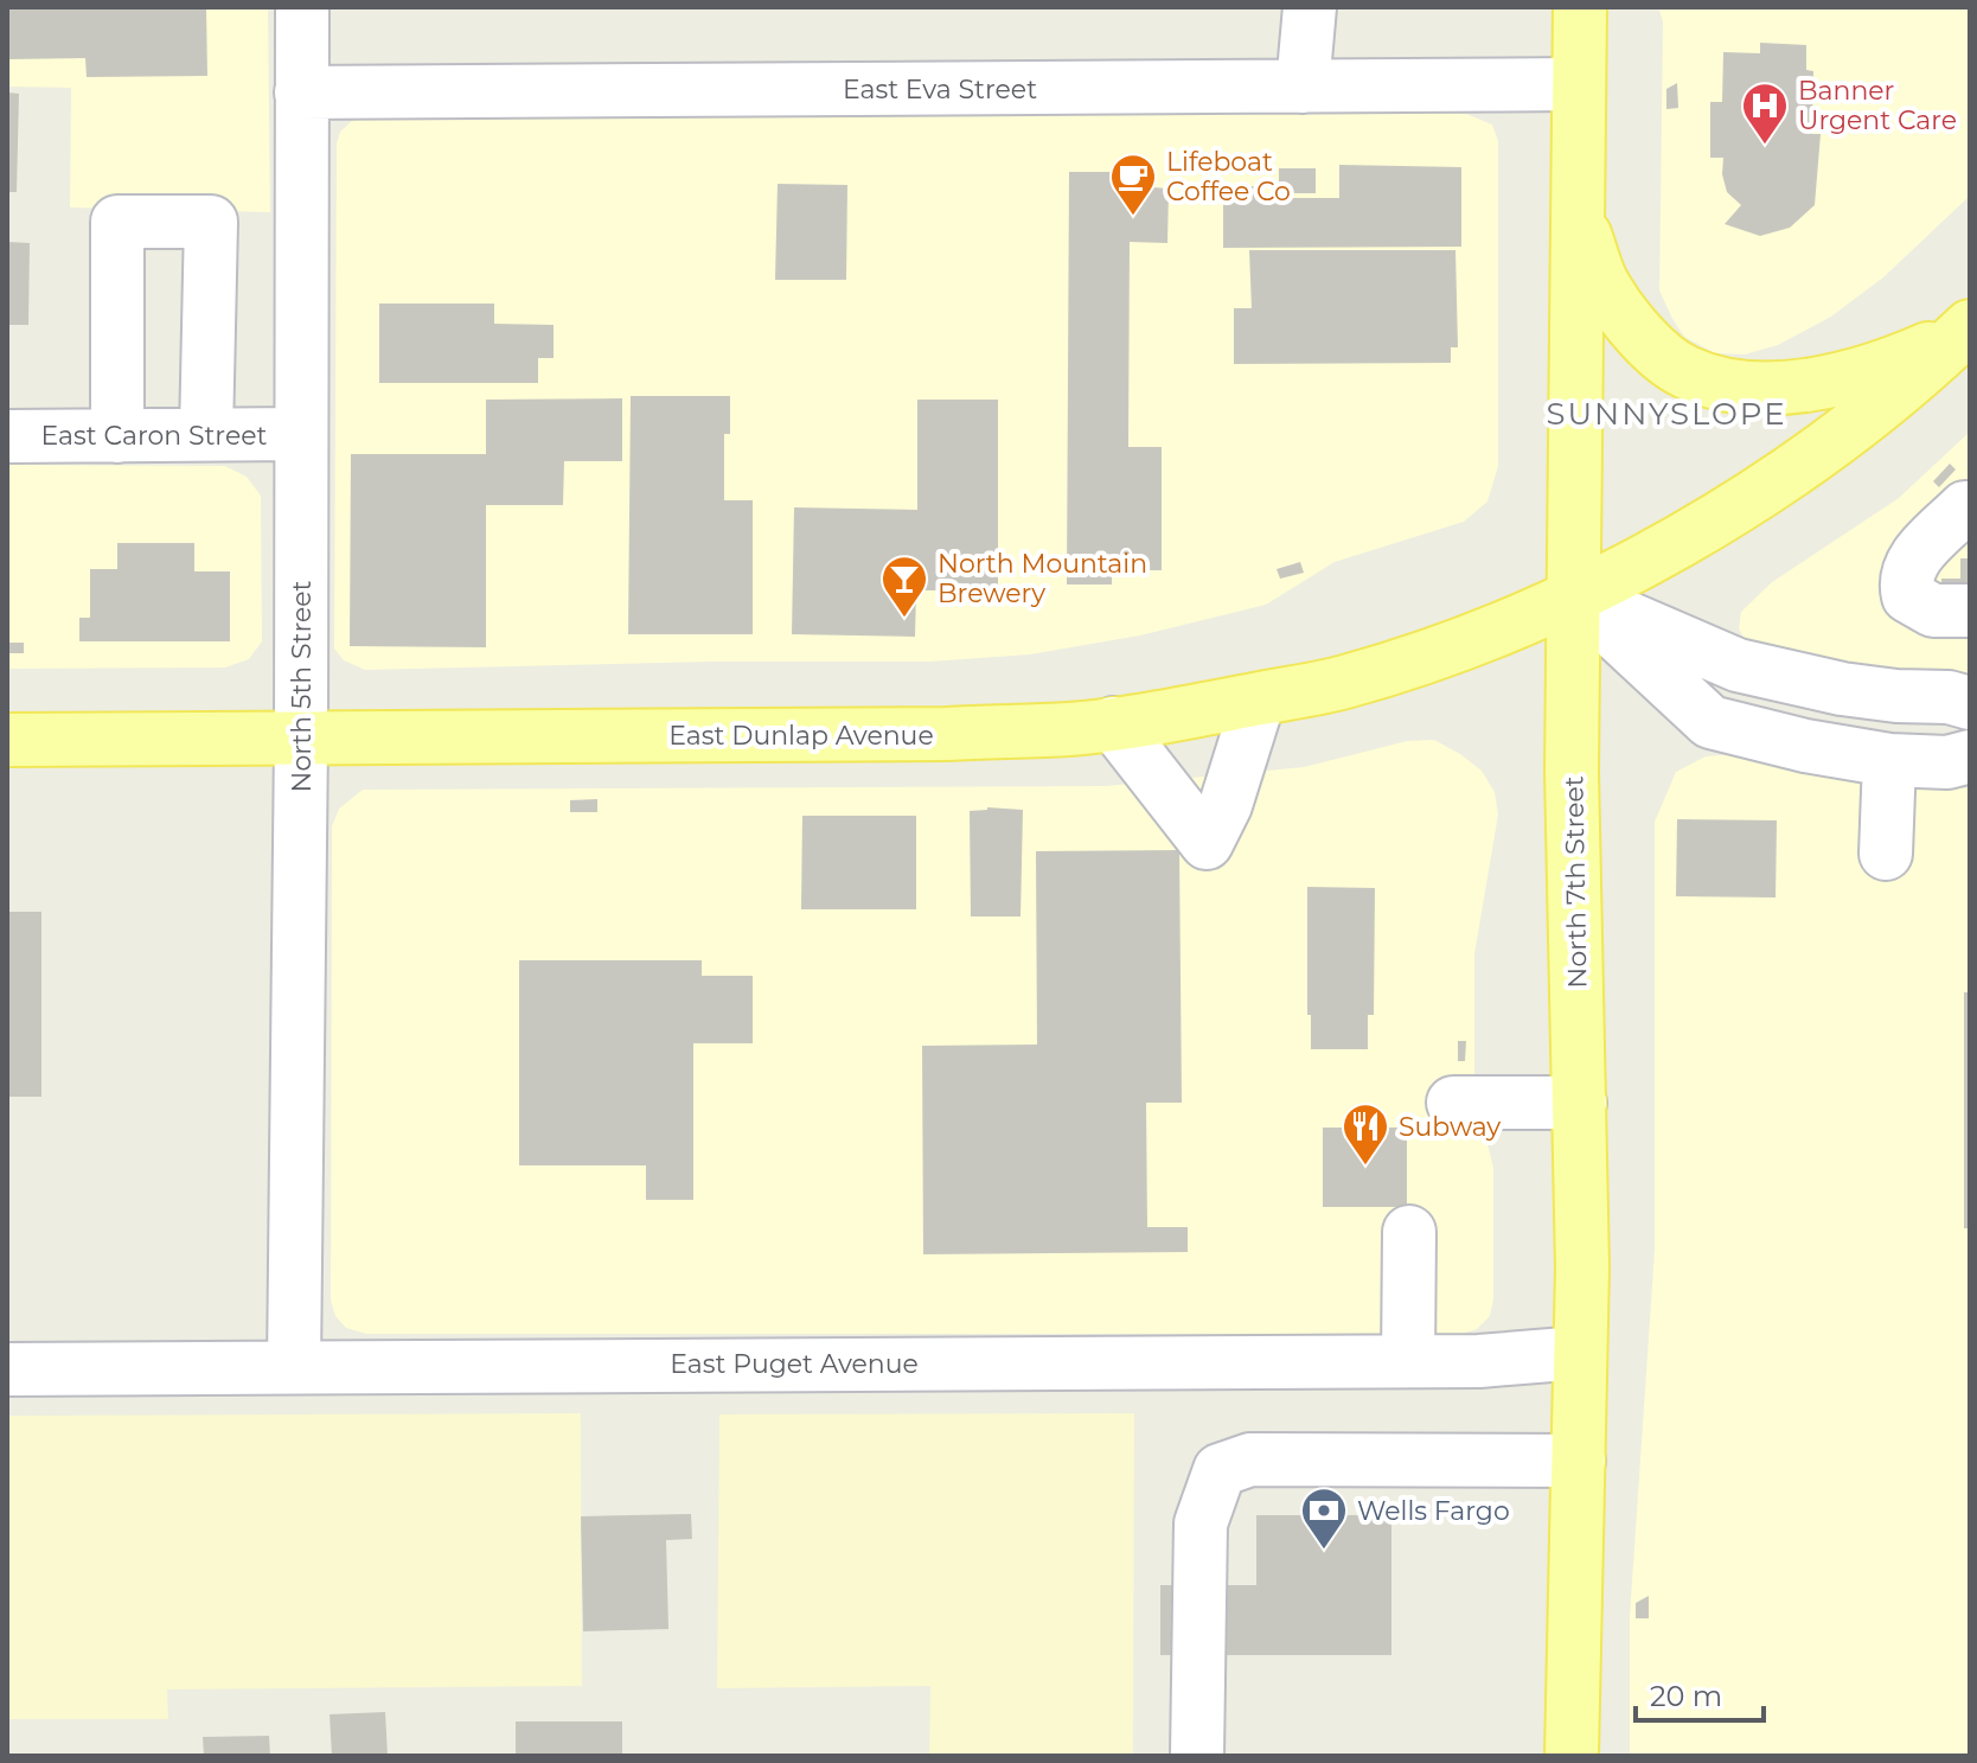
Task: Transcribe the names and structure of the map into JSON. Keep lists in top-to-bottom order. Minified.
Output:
{"streets":{"main road":["East Dunlap Avenue","North 7th Street"],"street":["East Eva Street","East Caron Street","North 5th Street","East Puget Avenue"]},"crossings":[["East Eva Street","North 5th Street"],["East Eva Street","North 7th Street"],["East Caron Street","North 5th Street"],["North 5th Street","East Dunlap Avenue"],["North 5th Street","East Puget Avenue"],["East Dunlap Avenue","North 7th Street"],["North 7th Street","East Puget Avenue"]],"districts":["SUNNYSLOPE"],"places":{"hospital":["Banner Urgent Care"],"cafe":["Lifeboat Coffee Co"],"bar":["North Mountain Brewery"],"restaurant":["Subway"],"bank":["Wells Fargo"]},"scale_bar":"20 m"}
